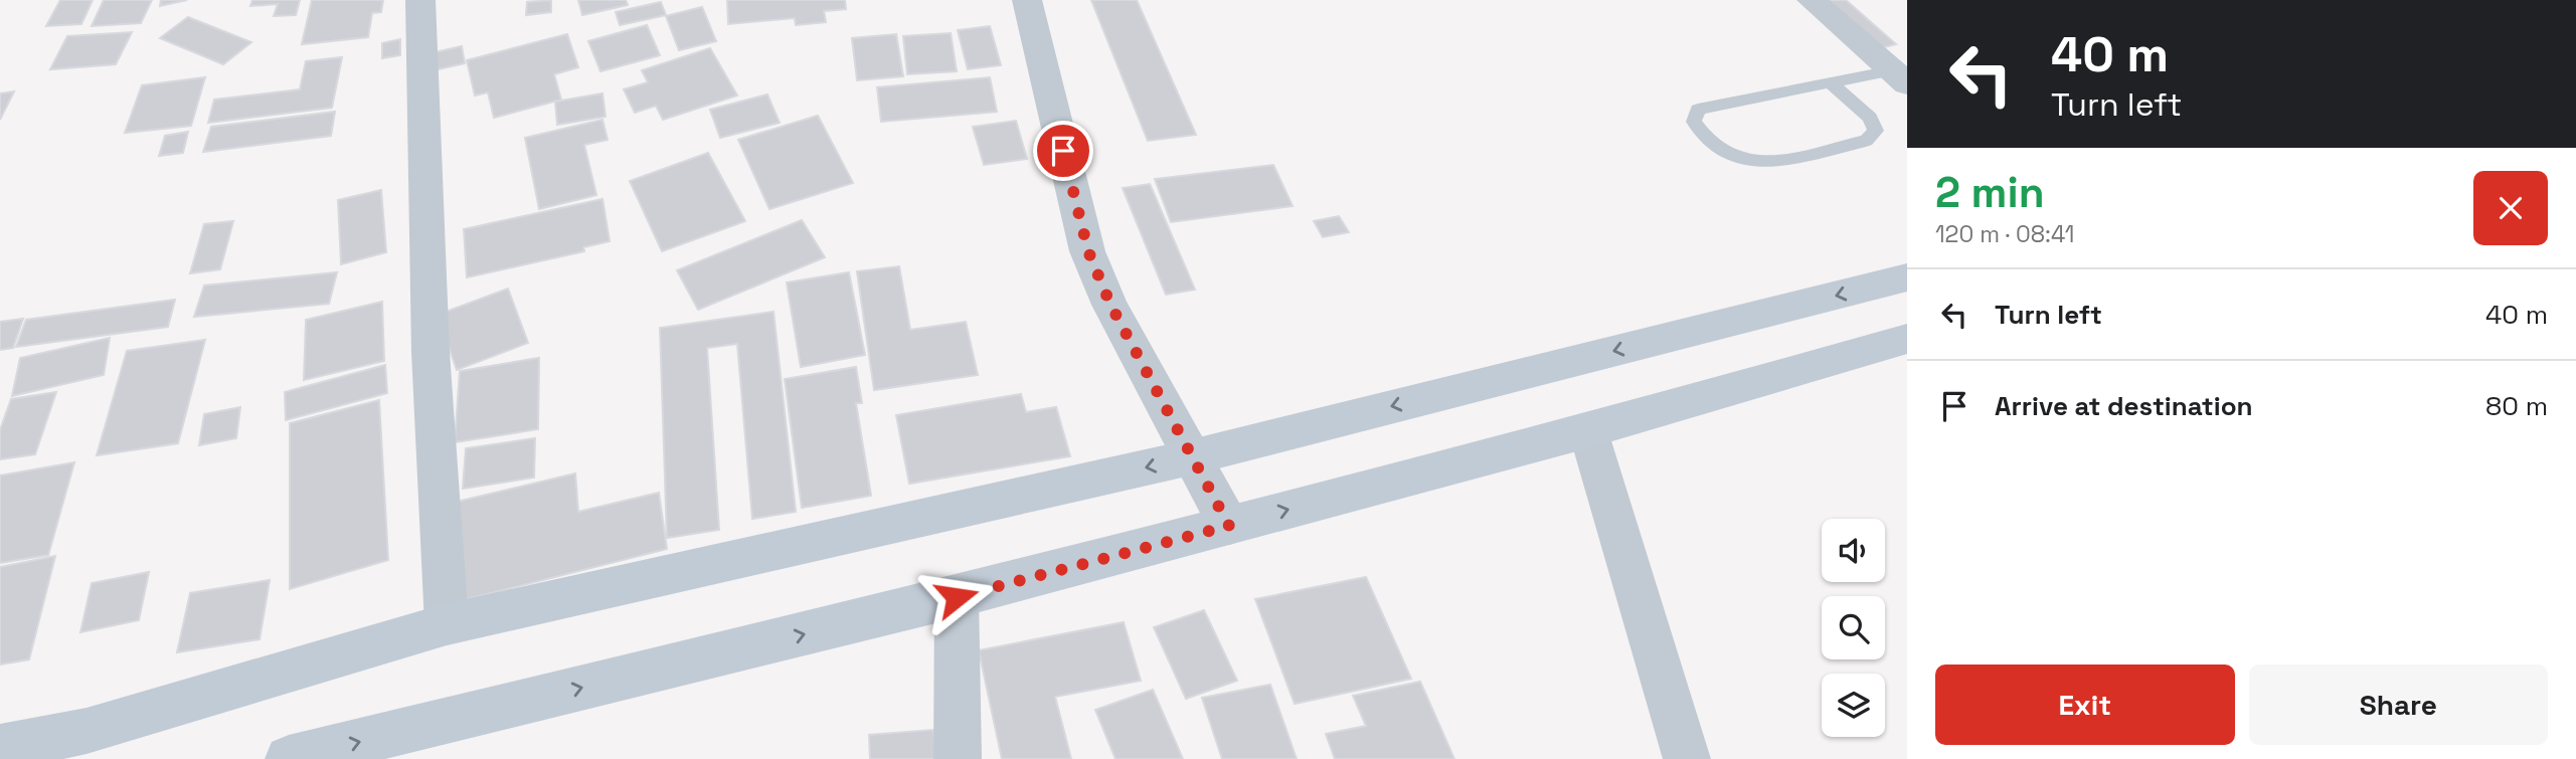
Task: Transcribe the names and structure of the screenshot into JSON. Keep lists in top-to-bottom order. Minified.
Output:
{"page":{"turn":["40 m","Turn left"],"heading":["2 min","120 m · 08:41"],"list":[{"name":"Turn left","value":"40 m"},{"name":"Arrive at destination","value":"80 m"}],"buttons":["Exit","Share"]}}
